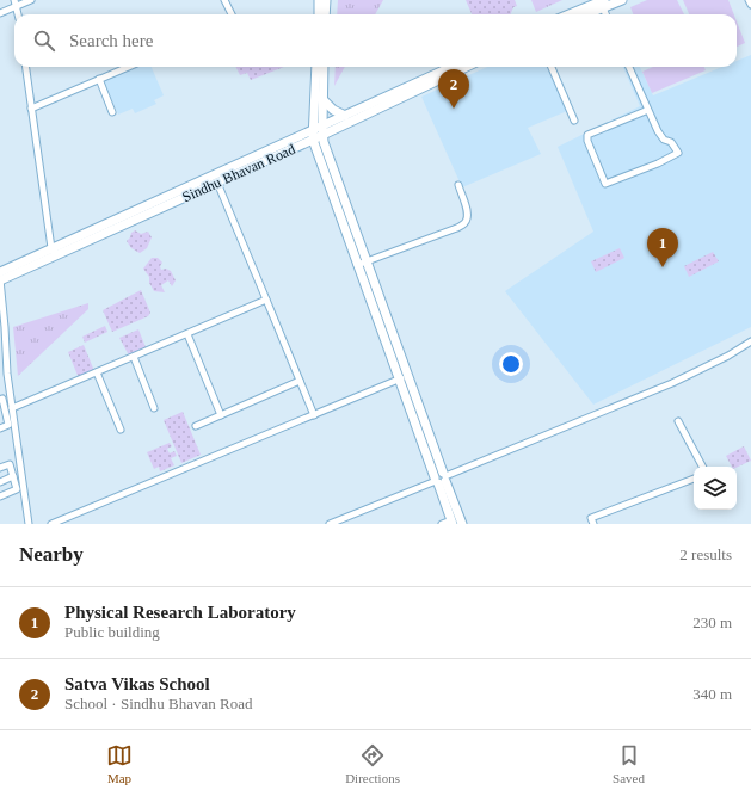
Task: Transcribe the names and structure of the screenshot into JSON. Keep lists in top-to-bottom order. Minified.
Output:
{"streets":{"main road":["Sindhu Bhavan Road"]},"page":{"search":"Search here","pins":["2","1"],"heading":["Nearby","2 results"],"list":[{"mark":"1","name":"Physical Research Laboratory","note":"Public building","value":"230 m"},{"mark":"2","name":"Satva Vikas School","note":"School · Sindhu Bhavan Road","value":"340 m"}],"nav":["Map","Directions","Saved"]}}
